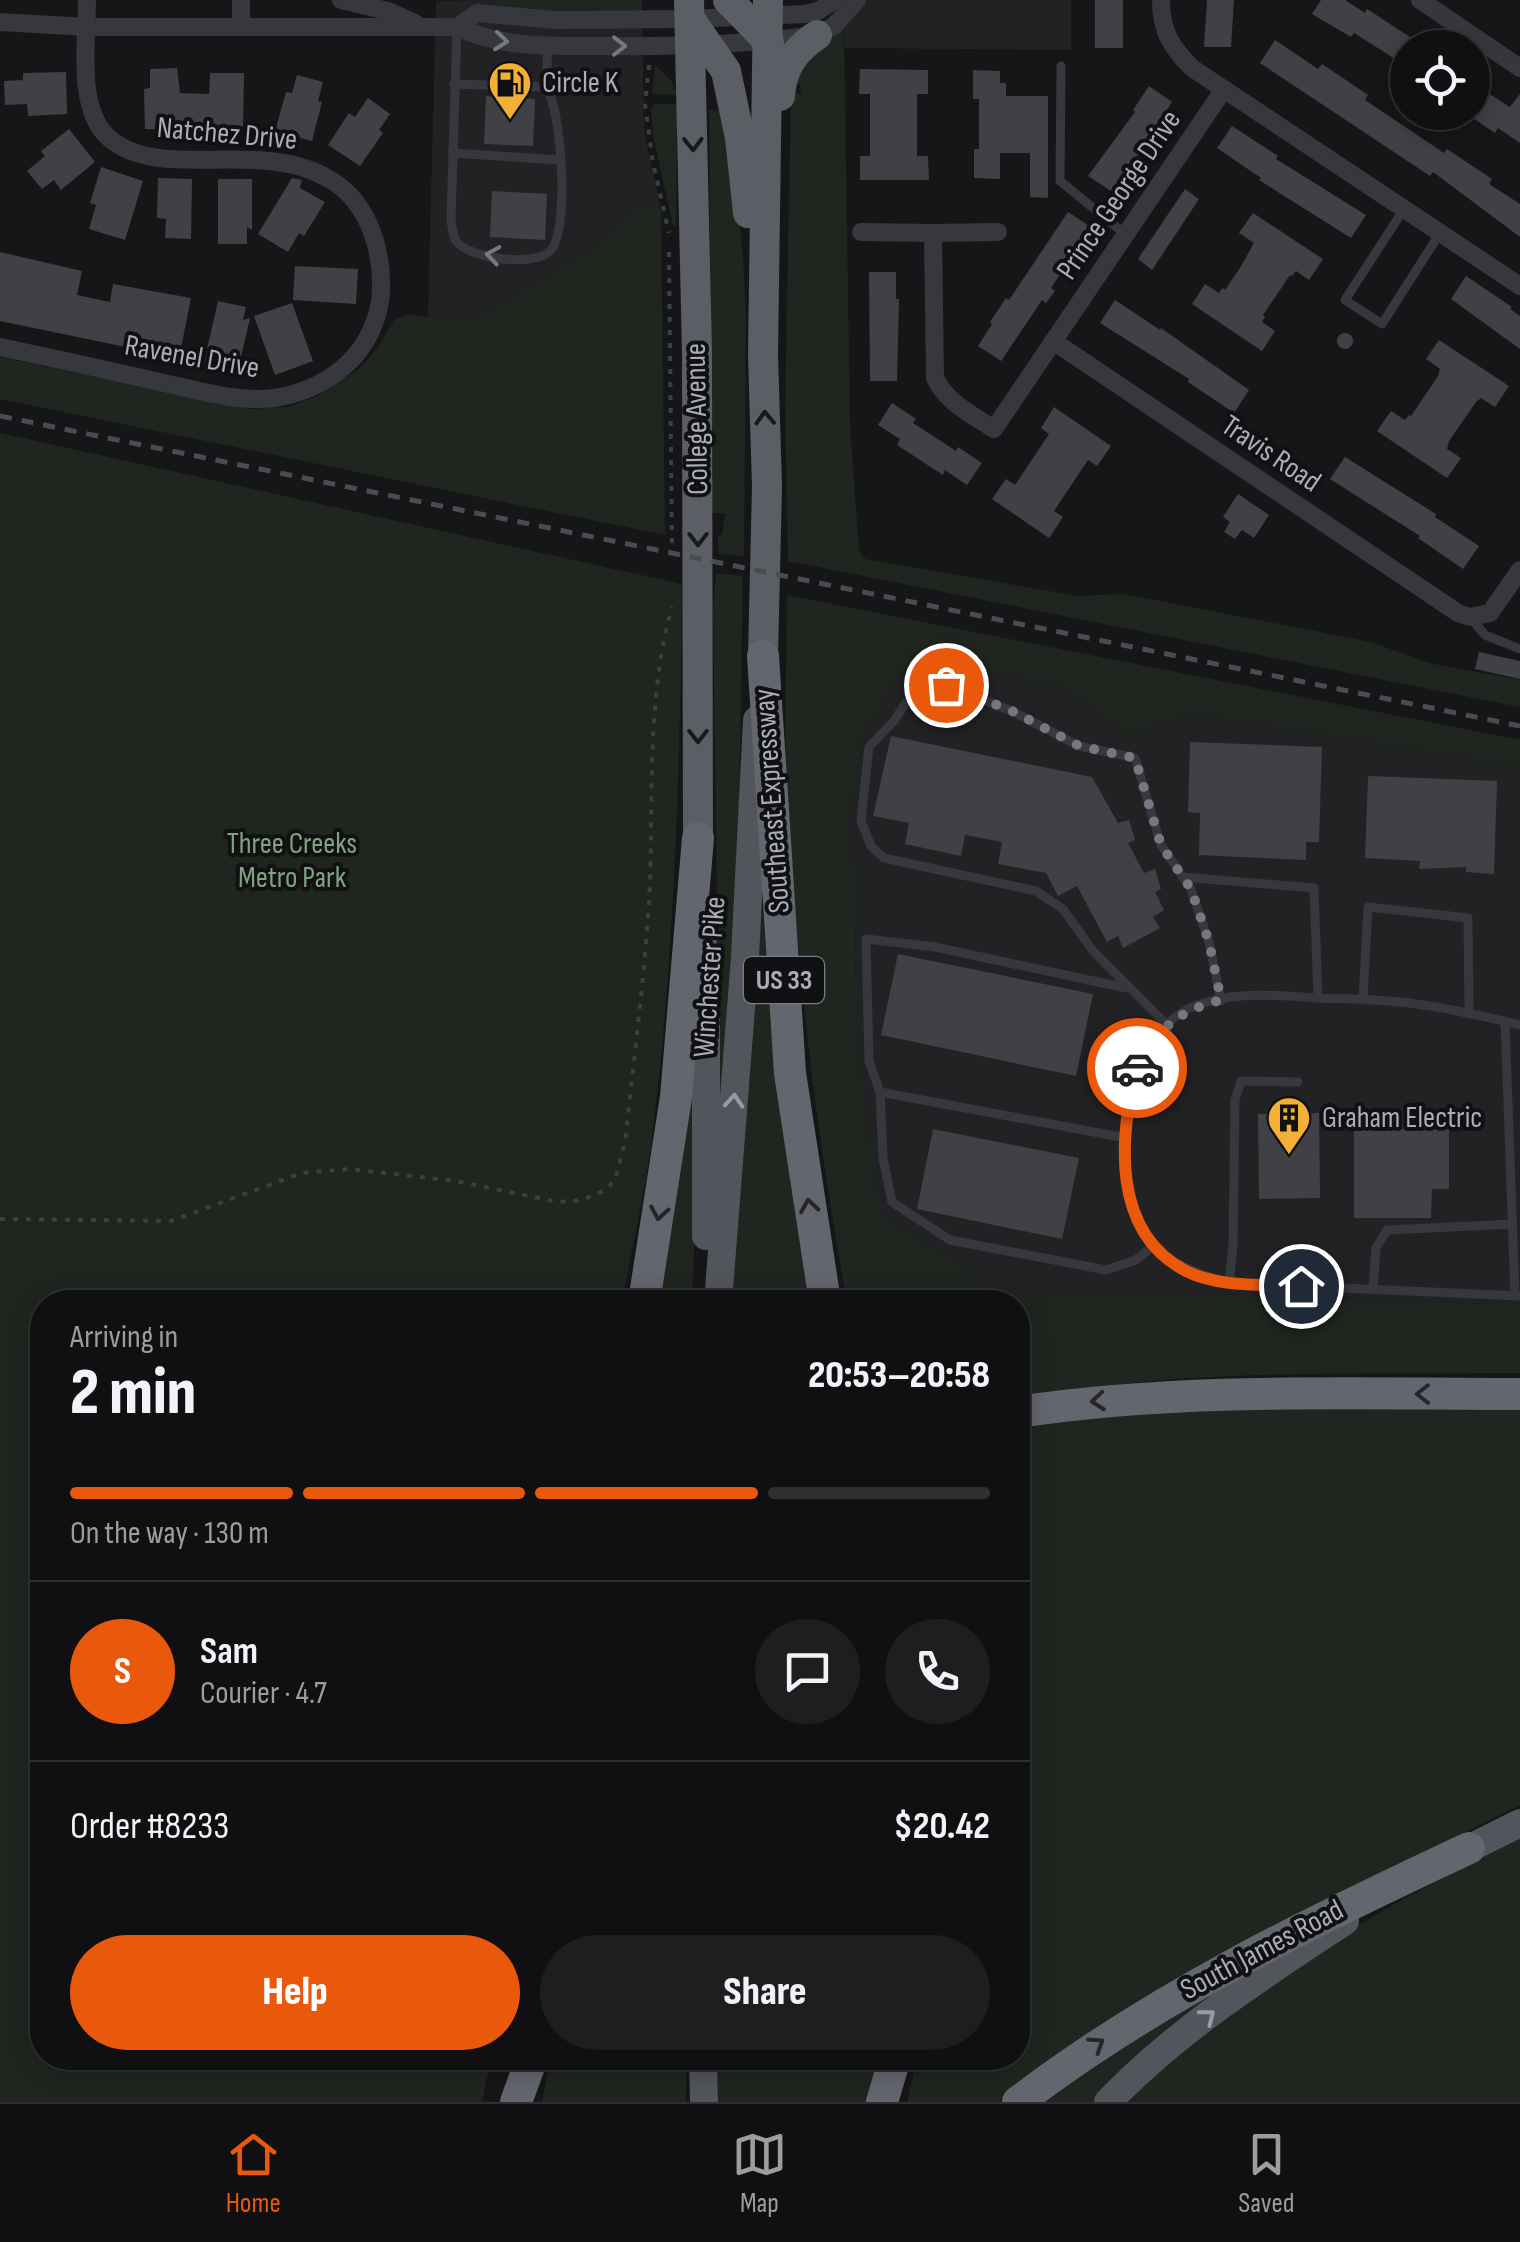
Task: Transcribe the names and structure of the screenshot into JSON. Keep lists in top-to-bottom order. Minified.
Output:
{"streets":{"highway":["College Avenue","Southeast Expressway","US 33","South James Road"],"main road":["Winchester Pike"],"street":["Natchez Drive","Prince George Drive","Ravenel Drive","Travis Road"]},"crossings":[["Natchez Drive","Ravenel Drive"],["Prince George Drive","Travis Road"],["College Avenue","Winchester Pike"],["Southeast Expressway","Winchester Pike"],["Southeast Expressway","US 33"],["Winchester Pike","US 33"]],"parks":["Three Creeks Metro Park"],"places":{"fuel station":["Circle K"],"building":["Graham Electric"]},"page":{"heading":["2 min","Arriving in","20:53–20:58"],"panel":["Sam","Courier · 4.7","Order #8233","$20.42"],"bar":"On the way · 130 m","round":"S","buttons":["Help","Share"],"tabs":["Home","Map","Saved"]}}
